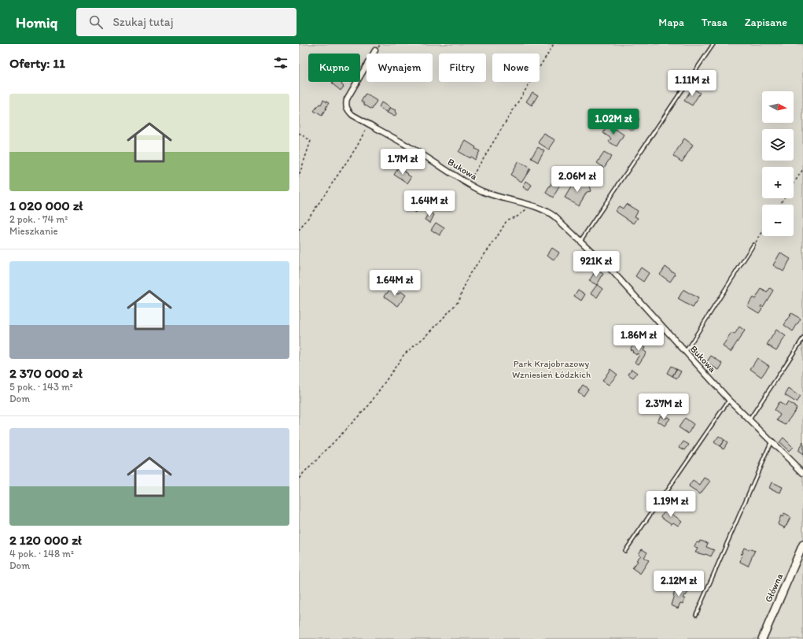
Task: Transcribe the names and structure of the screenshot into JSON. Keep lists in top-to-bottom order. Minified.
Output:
{"streets":{"street":["Bukowa","Główna"]},"parks":["Park Krajobrazowy Wzniesień Łódzkich"],"north":"right","page":{"header":"Homiq","search":"Szukaj tutaj","nav":["Mapa","Trasa","Zapisane"],"heading":"Oferty: 11","chip":["Kupno","Wynajem","Filtry","Nowe"],"price":["1.11M zł","1.02M zł","1.7M zł","2.06M zł","1.64M zł","921K zł","1.64M zł","1.86M zł","2.37M zł","1.19M zł","2.12M zł"],"list":[{"name":"1 020 000 zł","note":"2 pok. · 74 m² · Mieszkanie"},{"name":"2 370 000 zł","note":"5 pok. · 143 m² · Dom"},{"name":"2 120 000 zł","note":"4 pok. · 148 m² · Dom"}],"map_buttons":["+","−"]}}
